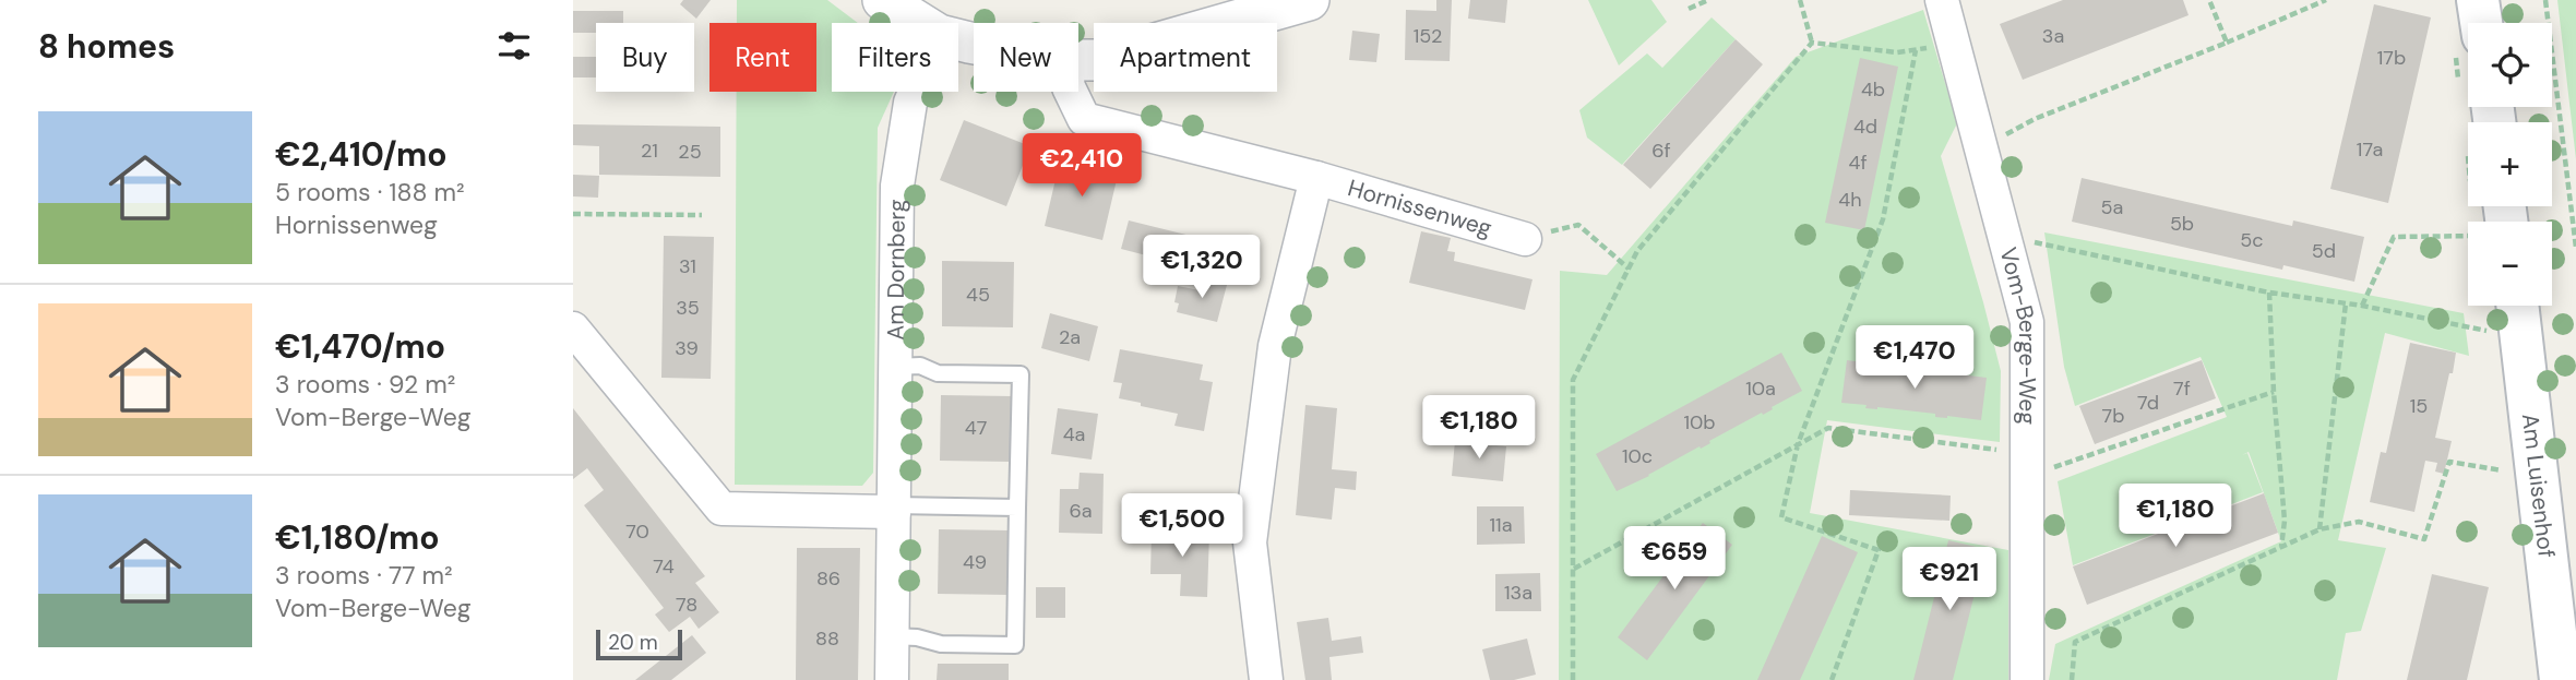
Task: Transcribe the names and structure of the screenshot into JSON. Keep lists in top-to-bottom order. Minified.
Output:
{"streets":{"main road":["Am Luisenhof"],"street":["Hornissenweg","Am Dornberg","Vom-Berge-Weg"]},"house_numbers":["152","3a","17b","4b","4d","17a","21","6f","25","4f","4h","5a","5b","5c","5d","31","45","35","2a","39","10a","7f","7d","15","7b","10b","47","4a","10c","6a","11a","70","49","74","86","13a","78","88"],"scale_bar":"20 m","page":{"heading":"8 homes","map_buttons":["+","−"],"chip":["Buy","Rent","Filters","New","Apartment"],"list":[{"name":"€2,410/mo","note":"5 rooms · 188 m² · Hornissenweg"},{"name":"€1,470/mo","note":"3 rooms · 92 m² · Vom-Berge-Weg"},{"name":"€1,180/mo","note":"3 rooms · 77 m² · Vom-Berge-Weg"}],"price":["€2,410","€1,320","€1,470","€1,180","€1,180","€1,500","€659","€921"],"scale":"20 m"}}
